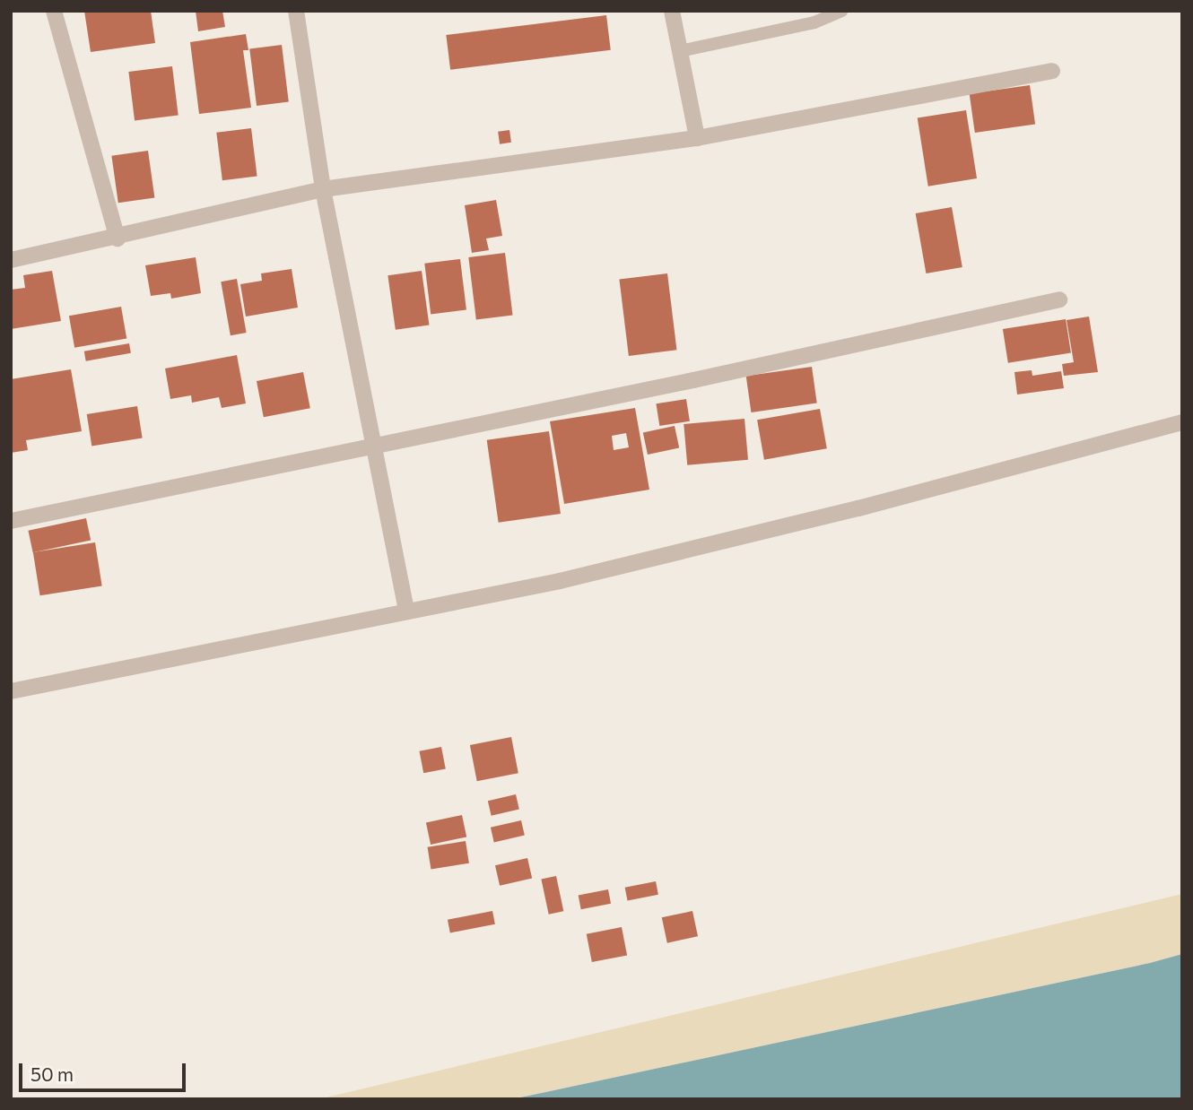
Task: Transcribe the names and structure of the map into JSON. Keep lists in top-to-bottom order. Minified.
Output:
{"scale_bar":"50 m"}
